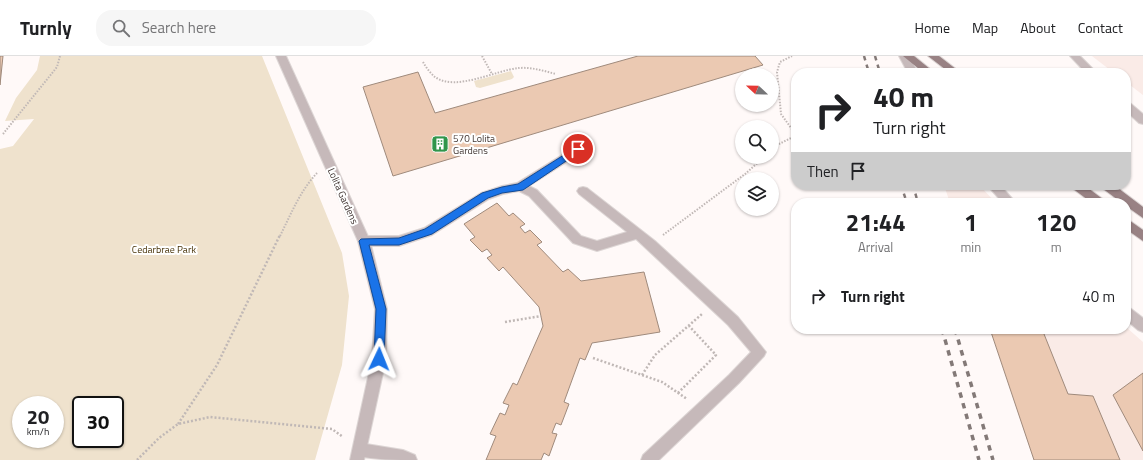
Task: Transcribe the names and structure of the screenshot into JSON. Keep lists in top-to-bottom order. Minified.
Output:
{"streets":{"street":["Lolita Gardens"]},"parks":["Cedarbrae Park"],"places":{"building":["570 Lolita Gardens"]},"north":"left","page":{"header":"Turnly","search":"Search here","nav":["Home","Map","About","Contact"],"turn":["40 m","Turn right"],"then":"Then","eta":["21:44","Arrival","1","min","120","m"],"list":[{"name":"Turn right","value":"40 m"}],"speed":"20 km/h","limit":"30"}}
